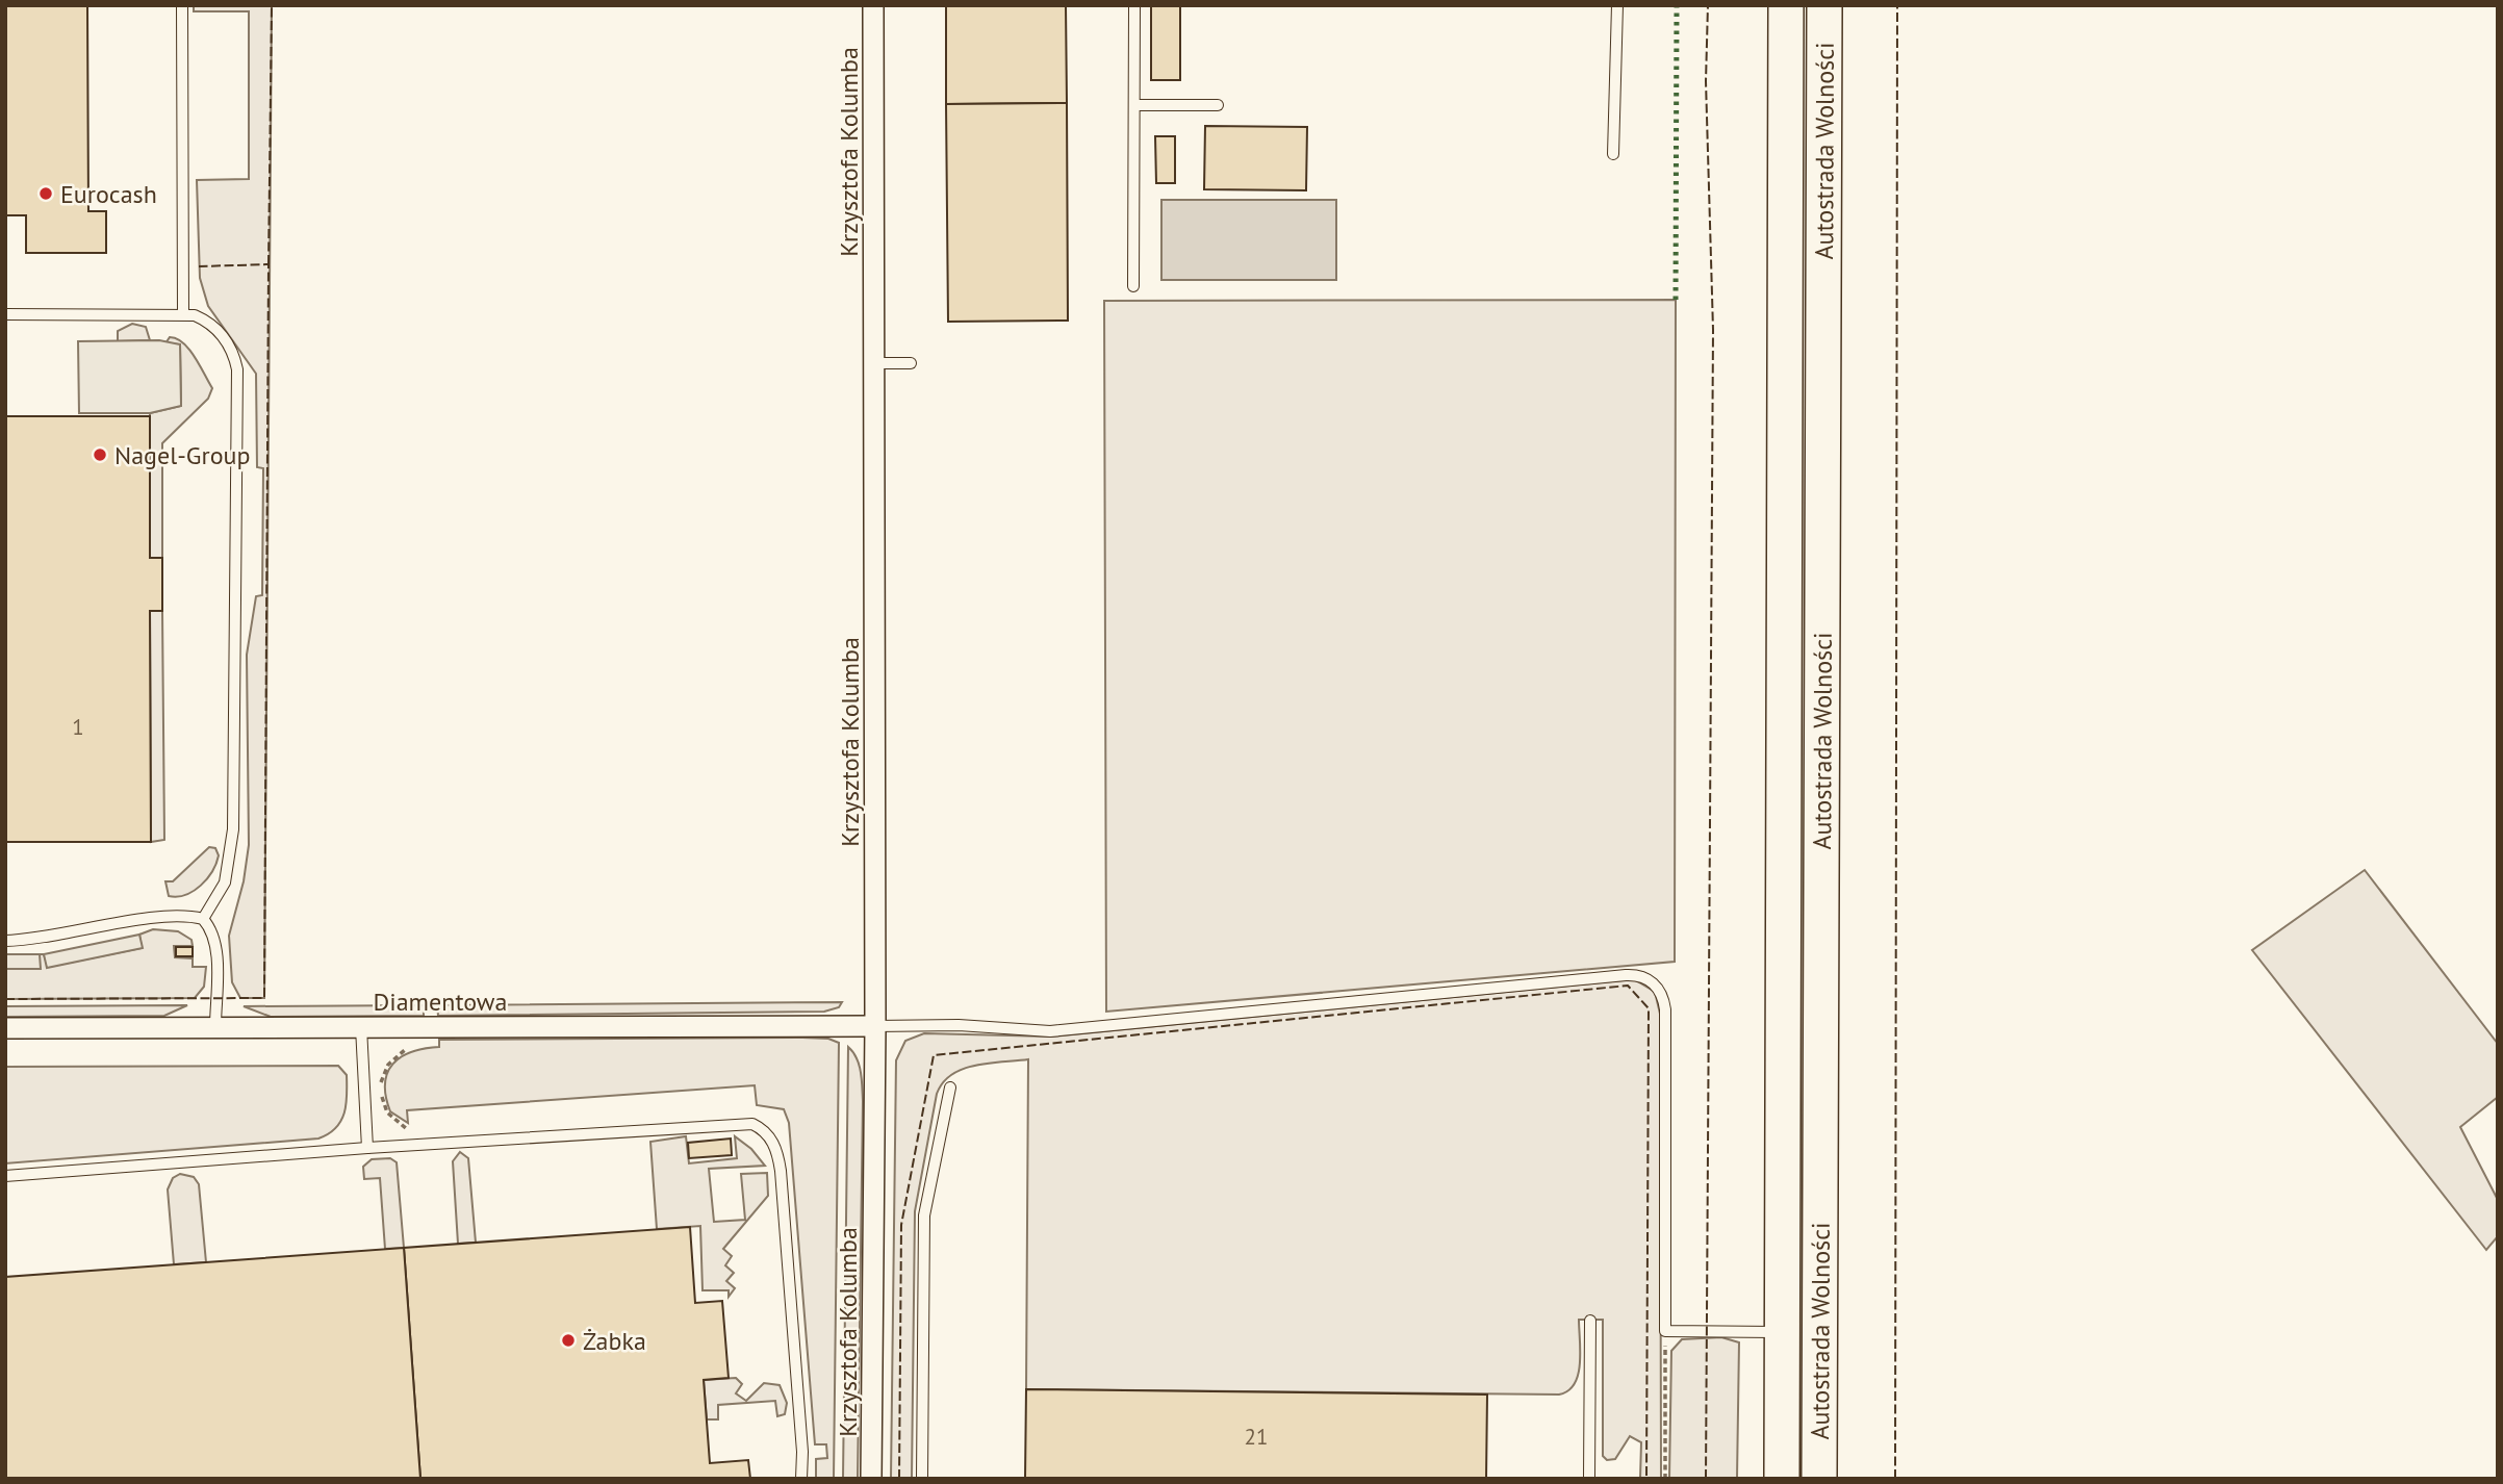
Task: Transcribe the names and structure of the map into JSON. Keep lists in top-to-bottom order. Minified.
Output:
{"streets":{"highway":["Autostrada Wolności"],"street":["Krzysztofa Kolumba","Diamentowa"]},"crossings":[["Krzysztofa Kolumba","Diamentowa"]],"places":["Eurocash","Nagel-Group","Żabka"],"house_numbers":["1","21"]}
